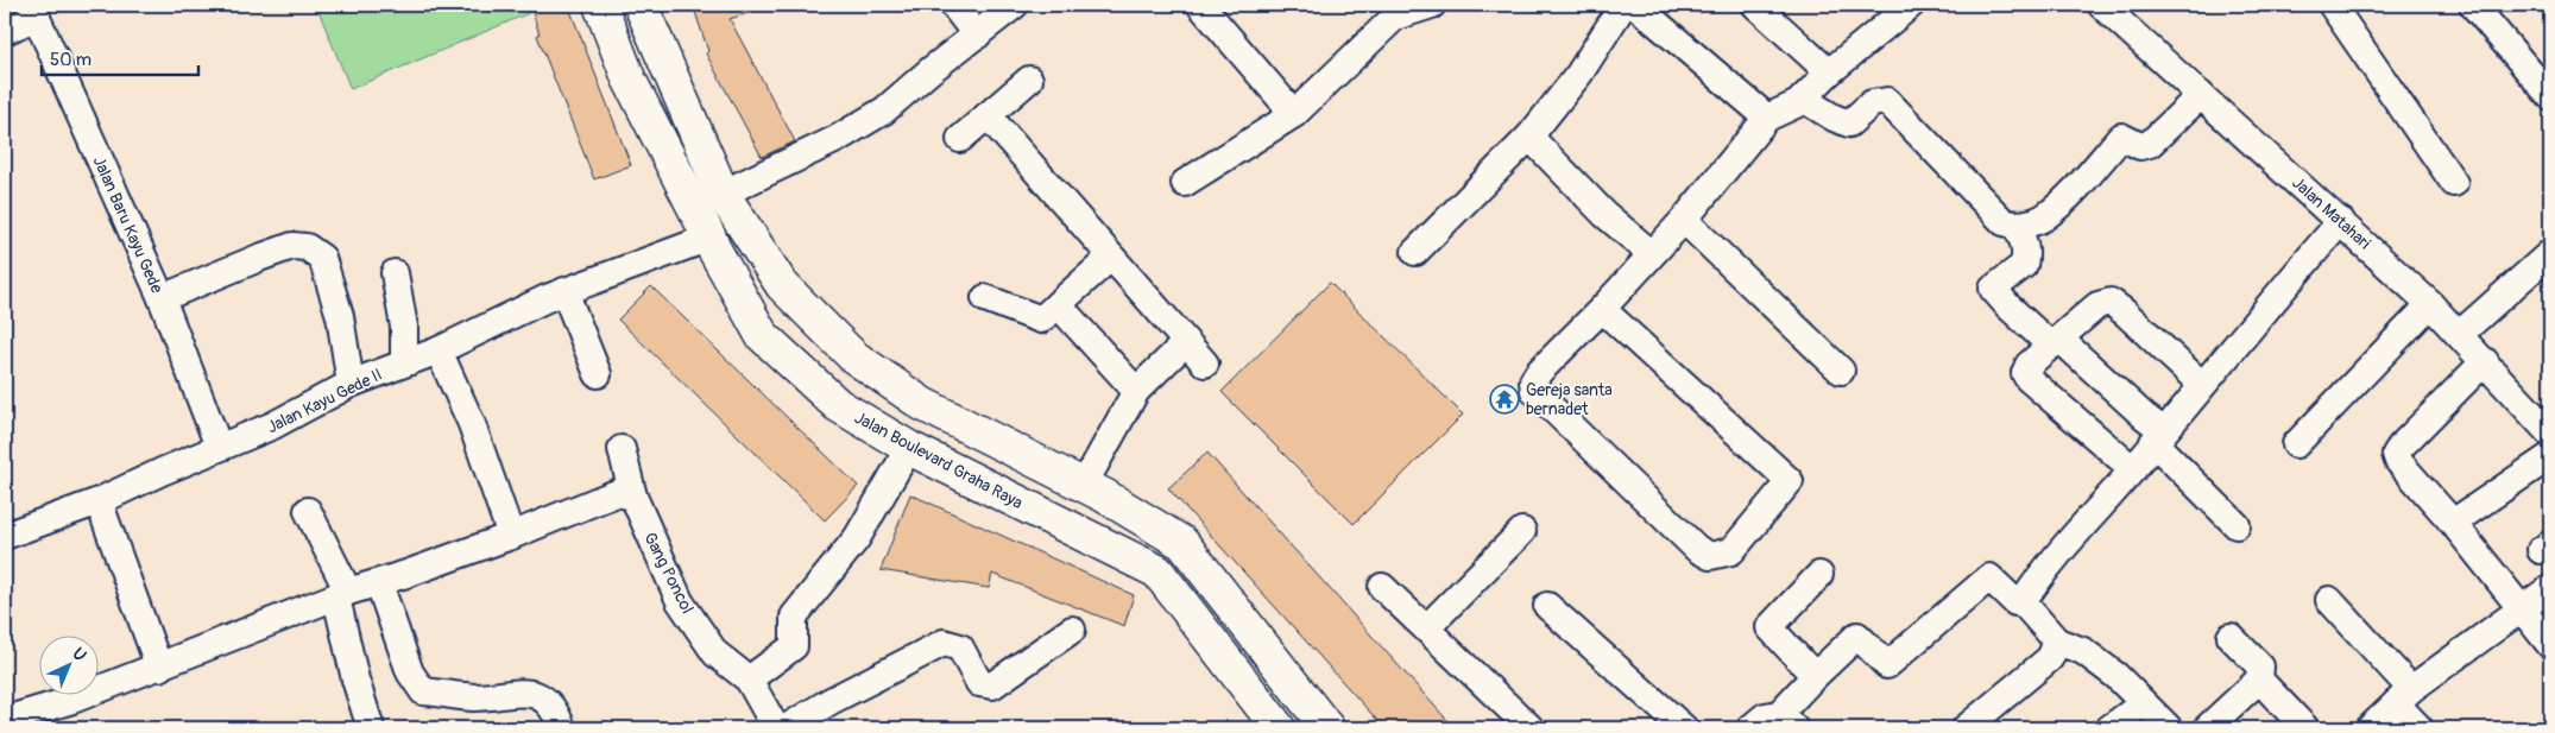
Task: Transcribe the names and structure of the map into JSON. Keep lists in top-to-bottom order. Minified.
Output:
{"streets":{"main road":["Jalan Boulevard Graha Raya"],"street":["Jalan Matahari","Jalan Baru Kayu Gede","Jalan Kayu Gede II","Gang Poncol"]},"crossings":[["Jalan Baru Kayu Gede","Jalan Kayu Gede II"],["Jalan Kayu Gede II","Jalan Boulevard Graha Raya"]],"places":{"temple":["Gereja santa bernadet"]},"scale_bar":"50 m","north":"top right"}
